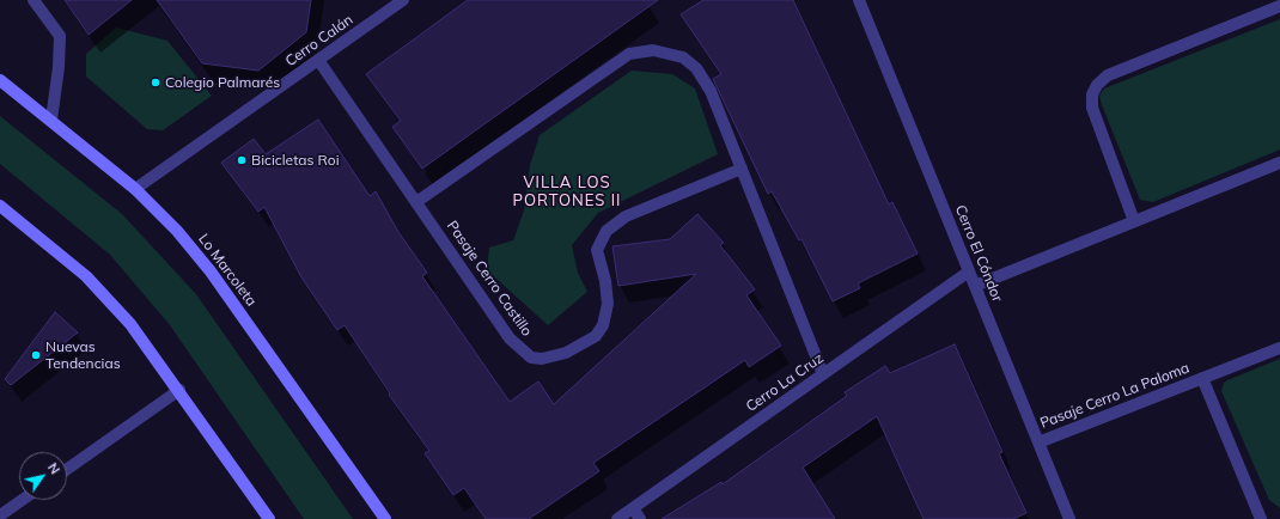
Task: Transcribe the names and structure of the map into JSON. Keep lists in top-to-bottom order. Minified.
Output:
{"streets":{"main road":["Lo Marcoleta"],"street":["Cerro Calán","Cerro El Cóndor","Pasaje Cerro Castillo","Cerro La Cruz","Pasaje Cerro La Paloma"]},"crossings":[["Cerro Calán","Lo Marcoleta"],["Cerro Calán","Pasaje Cerro Castillo"],["Cerro El Cóndor","Cerro La Cruz"],["Cerro El Cóndor","Pasaje Cerro La Paloma"]],"districts":["VILLA LOS PORTONES II"],"places":["Colegio Palmarés","Bicicletas Roi","Nuevas Tendencias"],"north":"top right"}
